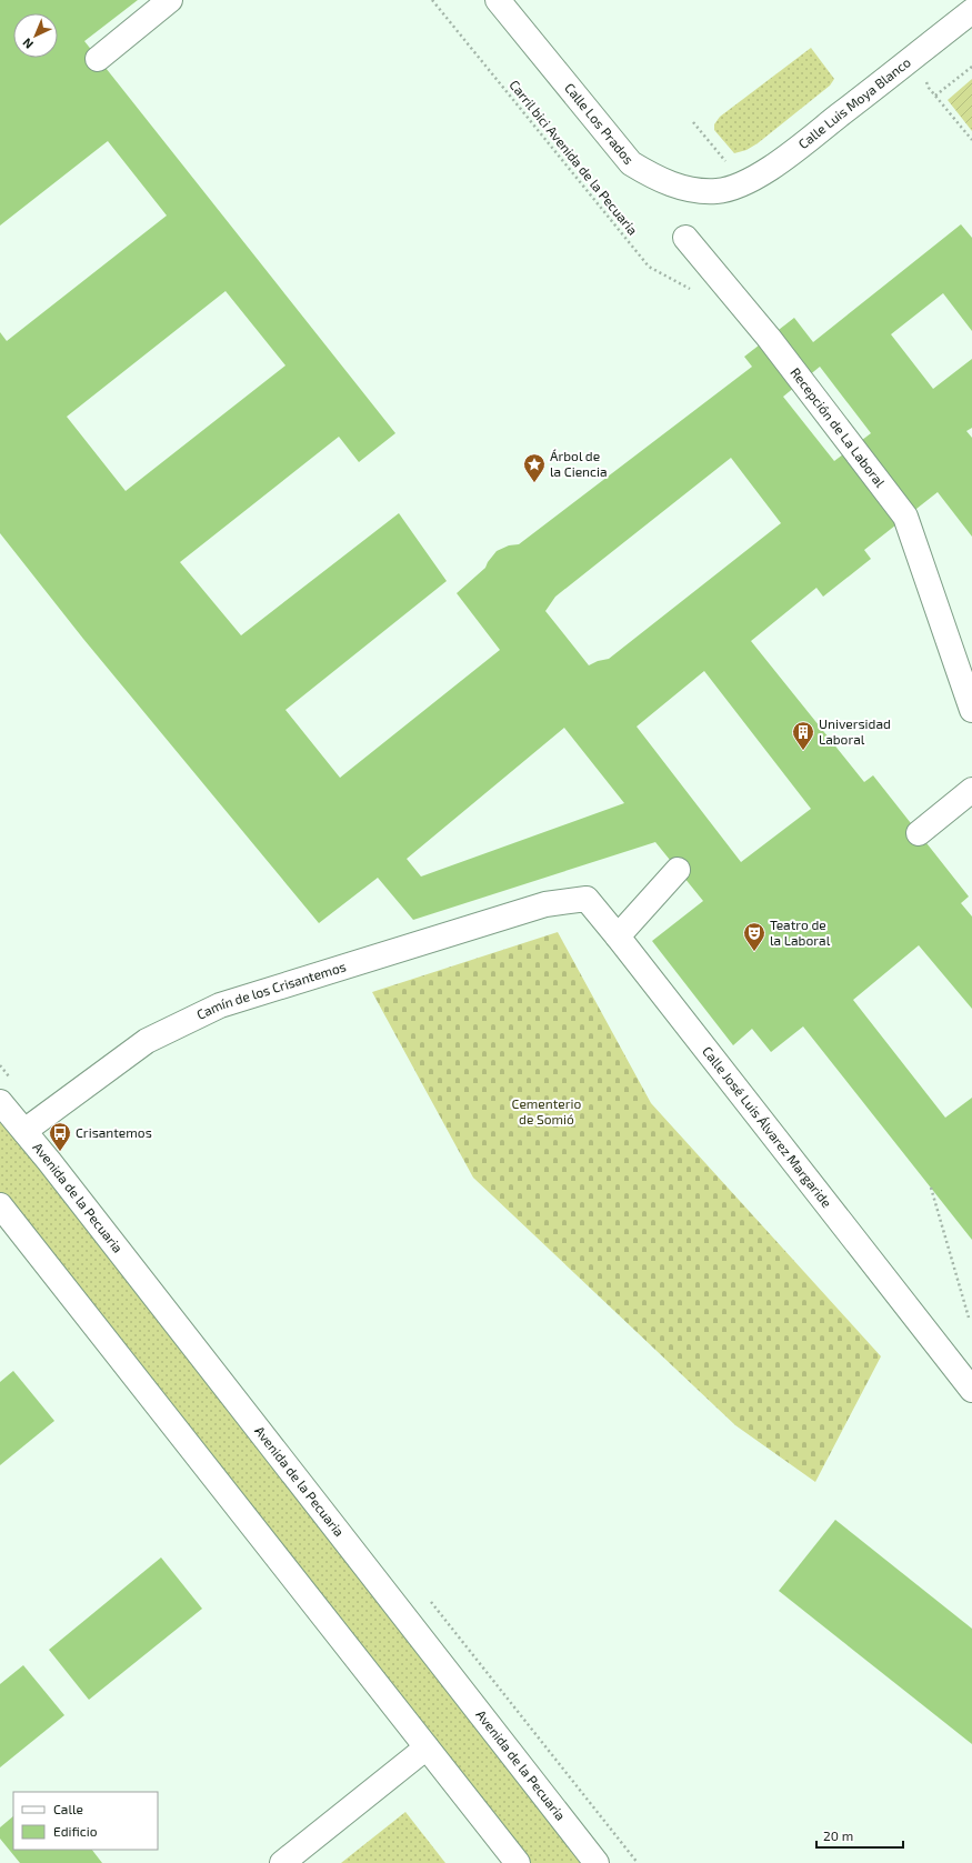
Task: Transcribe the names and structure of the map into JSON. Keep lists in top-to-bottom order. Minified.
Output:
{"streets":{"street":["Calle Luis Moya Blanco","Calle Los Prados","Recepción de La Laboral","Camín de los Crisantemos","Calle José Luis Álvarez Margaride","Avenida de la Pecuaria"],"path":["Carril bici Avenida de la Pecuaria"]},"crossings":[["Calle Luis Moya Blanco","Calle Los Prados"],["Carril bici Avenida de la Pecuaria","Recepción de La Laboral"],["Camín de los Crisantemos","Calle José Luis Álvarez Margaride"],["Camín de los Crisantemos","Avenida de la Pecuaria"]],"parks":["Cementerio de Somió"],"places":{"place":["Árbol de la Ciencia"],"building":["Universidad Laboral"],"theatre":["Teatro de la Laboral"],"bus stop":["Crisantemos"]},"legend":["Calle","Edificio"],"scale_bar":"20 m","north":"bottom left"}
